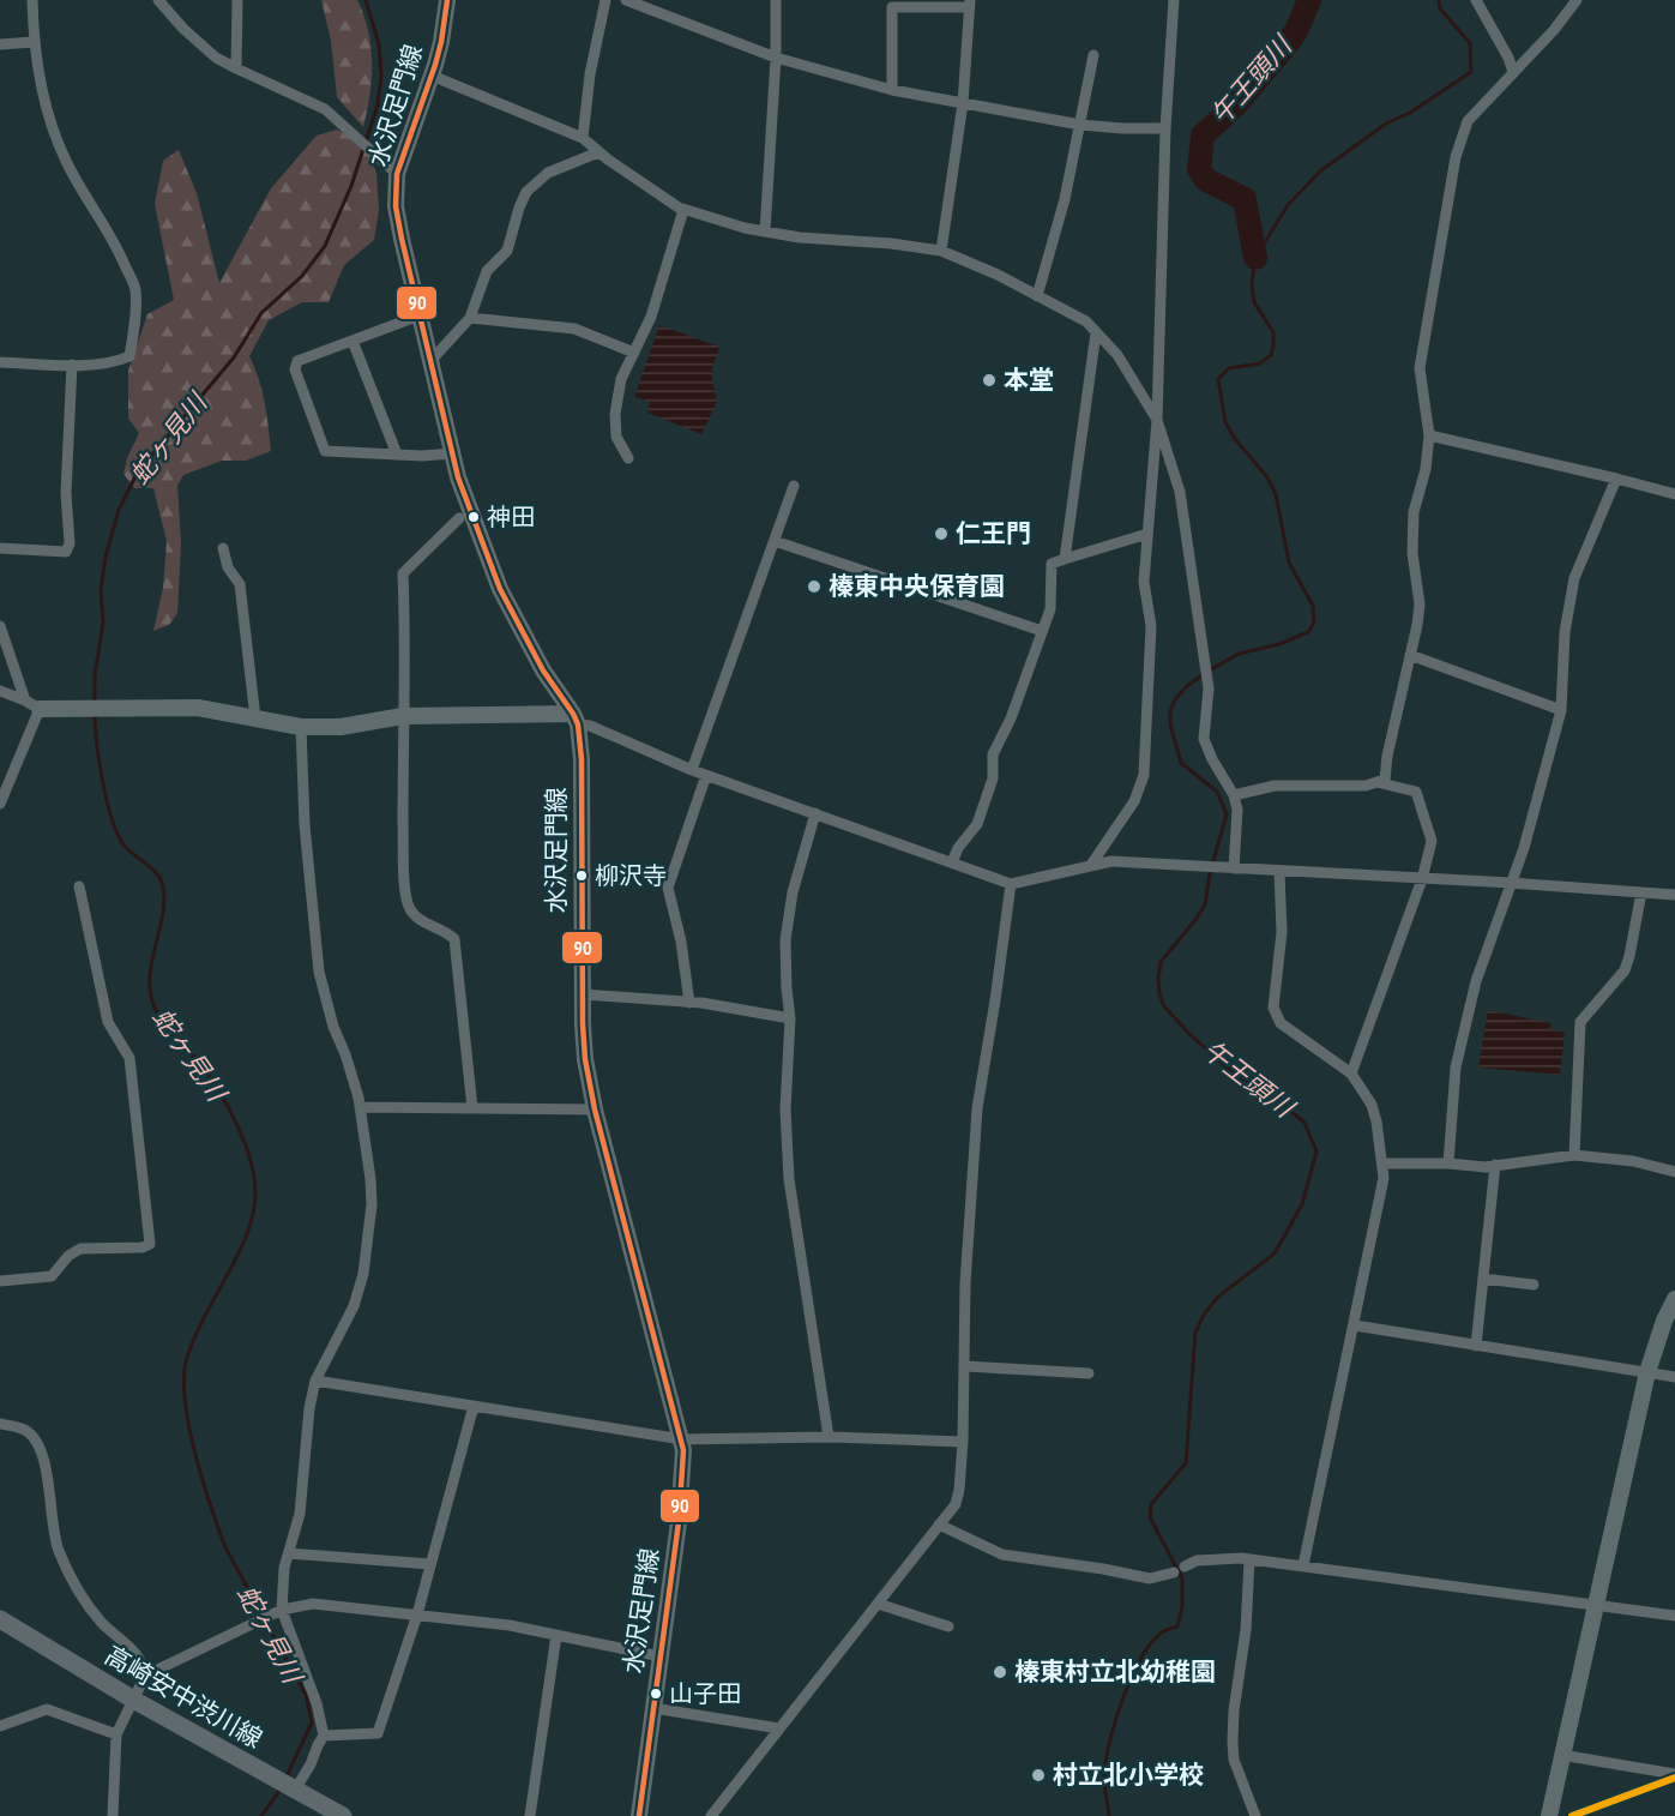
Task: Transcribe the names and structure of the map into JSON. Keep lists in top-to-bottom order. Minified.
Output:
{"streets":{"main road":["水沢足門線","高崎安中渋川線"]},"water":["午王頭川","蛇ヶ見川"],"places":["本堂","神田","仁王門","榛東中央保育園","柳沢寺","榛東村立北幼稚園","山子田","村立北小学校"],"lines":["transit line 90"]}
